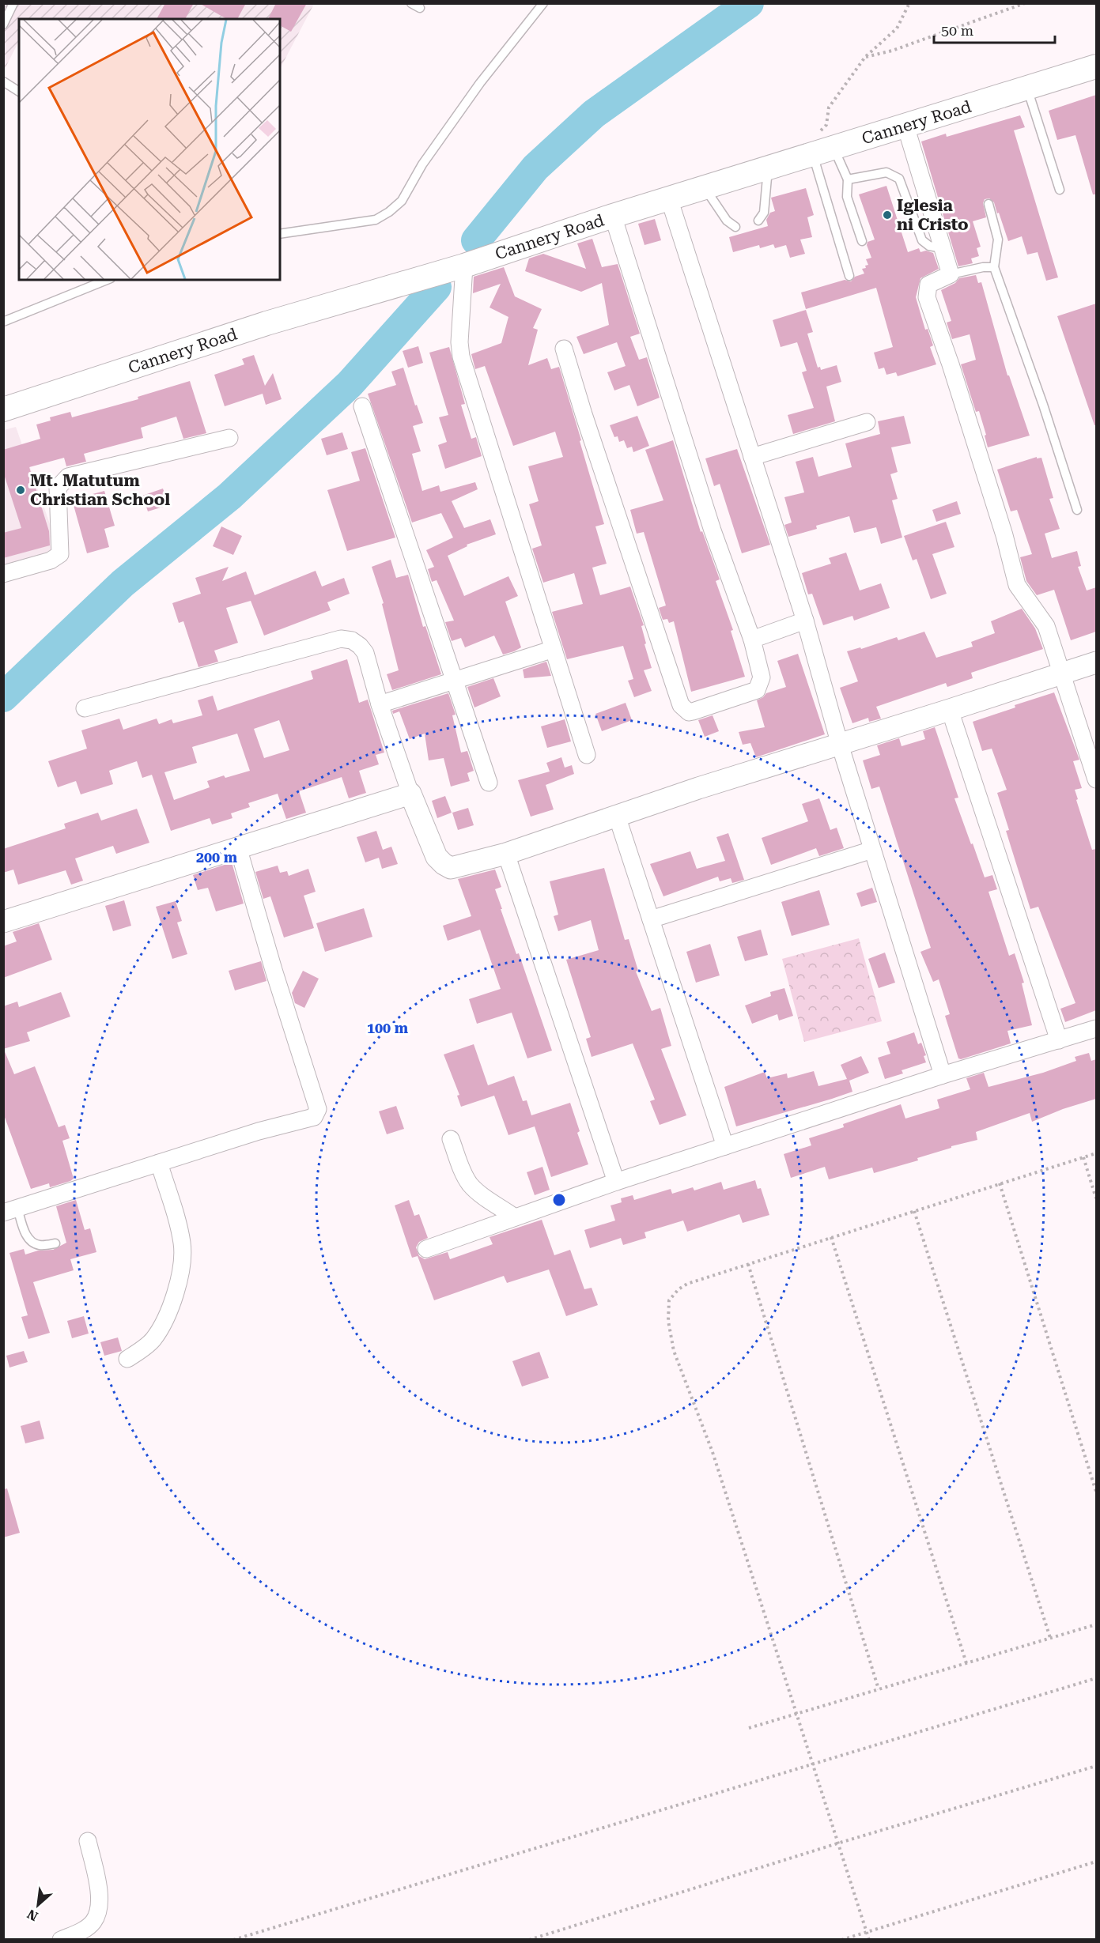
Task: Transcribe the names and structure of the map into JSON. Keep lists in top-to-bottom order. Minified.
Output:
{"streets":{"main road":["Cannery Road"]},"places":["Iglesia ni Cristo","Mt. Matutum Christian School"],"scale_bar":"50 m","north":"bottom left","rings":["200 m","100 m"]}
